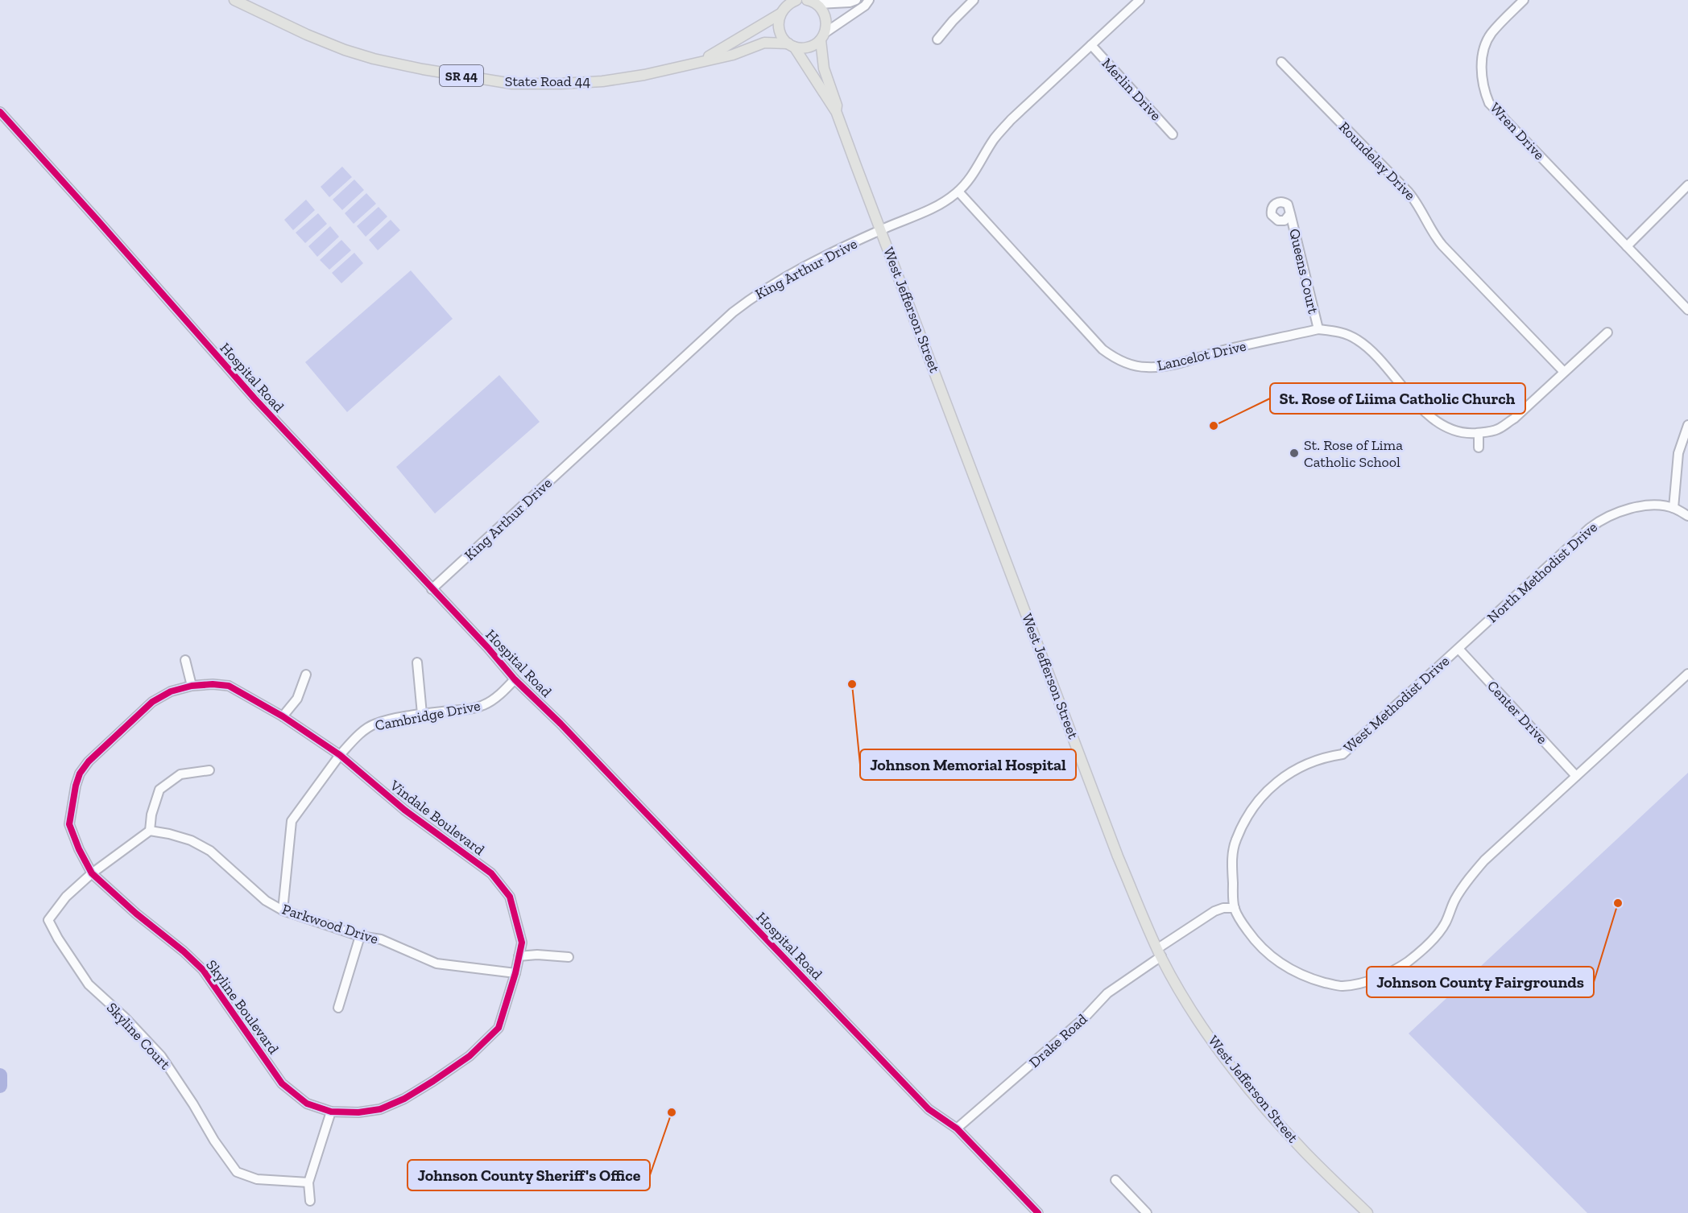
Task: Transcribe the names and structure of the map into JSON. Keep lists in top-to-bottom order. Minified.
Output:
{"streets":{"main road":["SR 44","State Road 44","West Jefferson Street"],"street":["Merlin Drive","Wren Drive","Roundelay Drive","King Arthur Drive","Queens Court","Lancelot Drive","Hospital Road","North Methodist Drive","West Methodist Drive","Center Drive","Cambridge Drive","Vindale Boulevard","Parkwood Drive","Skyline Boulevard","Skyline Court","Drake Road"]},"crossings":[["State Road 44","West Jefferson Street"],["Merlin Drive","King Arthur Drive"],["Roundelay Drive","Lancelot Drive"],["King Arthur Drive","West Jefferson Street"],["King Arthur Drive","Lancelot Drive"],["King Arthur Drive","Hospital Road"],["Queens Court","Lancelot Drive"],["West Jefferson Street","Drake Road"],["Hospital Road","Cambridge Drive"],["Hospital Road","Drake Road"],["North Methodist Drive","West Methodist Drive"],["North Methodist Drive","Center Drive"],["West Methodist Drive","Center Drive"],["West Methodist Drive","Drake Road"],["Cambridge Drive","Vindale Boulevard"],["Cambridge Drive","Parkwood Drive"],["Vindale Boulevard","Parkwood Drive"],["Vindale Boulevard","Skyline Boulevard"],["Parkwood Drive","Skyline Boulevard"],["Skyline Boulevard","Skyline Court"]],"places":["St. Rose of Liima Catholic Church","St. Rose of Lima Catholic School","Johnson Memorial Hospital","Johnson County Fairgrounds","Johnson County Sheriff's Office"]}
